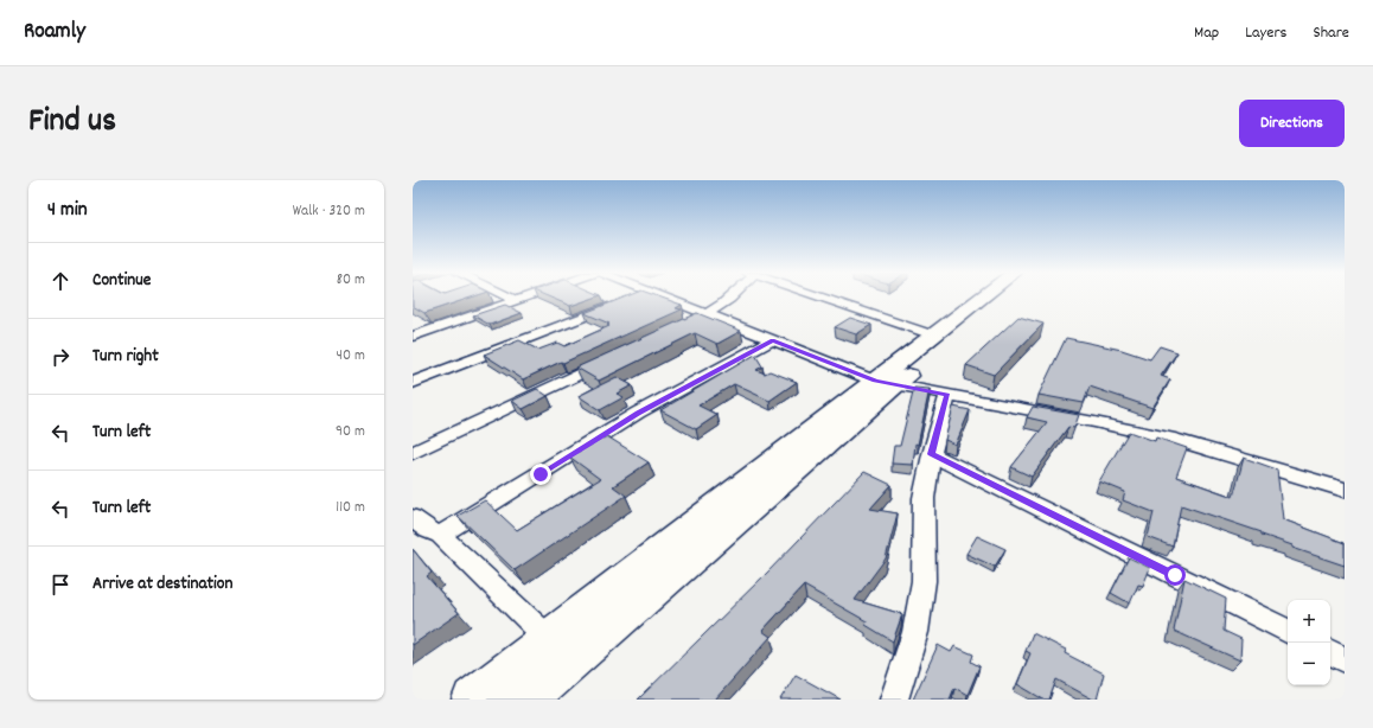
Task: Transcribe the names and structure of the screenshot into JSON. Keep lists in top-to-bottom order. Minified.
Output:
{"page":{"header":"Roamly","nav":["Map","Layers","Share"],"title":"Find us","buttons":"Directions","heading":["4 min","Walk · 320 m"],"list":[["Continue","80 m"],["Turn right","40 m"],["Turn left","90 m"],["Turn left","110 m"],"Arrive at destination"],"map_buttons":["+","−"]}}
